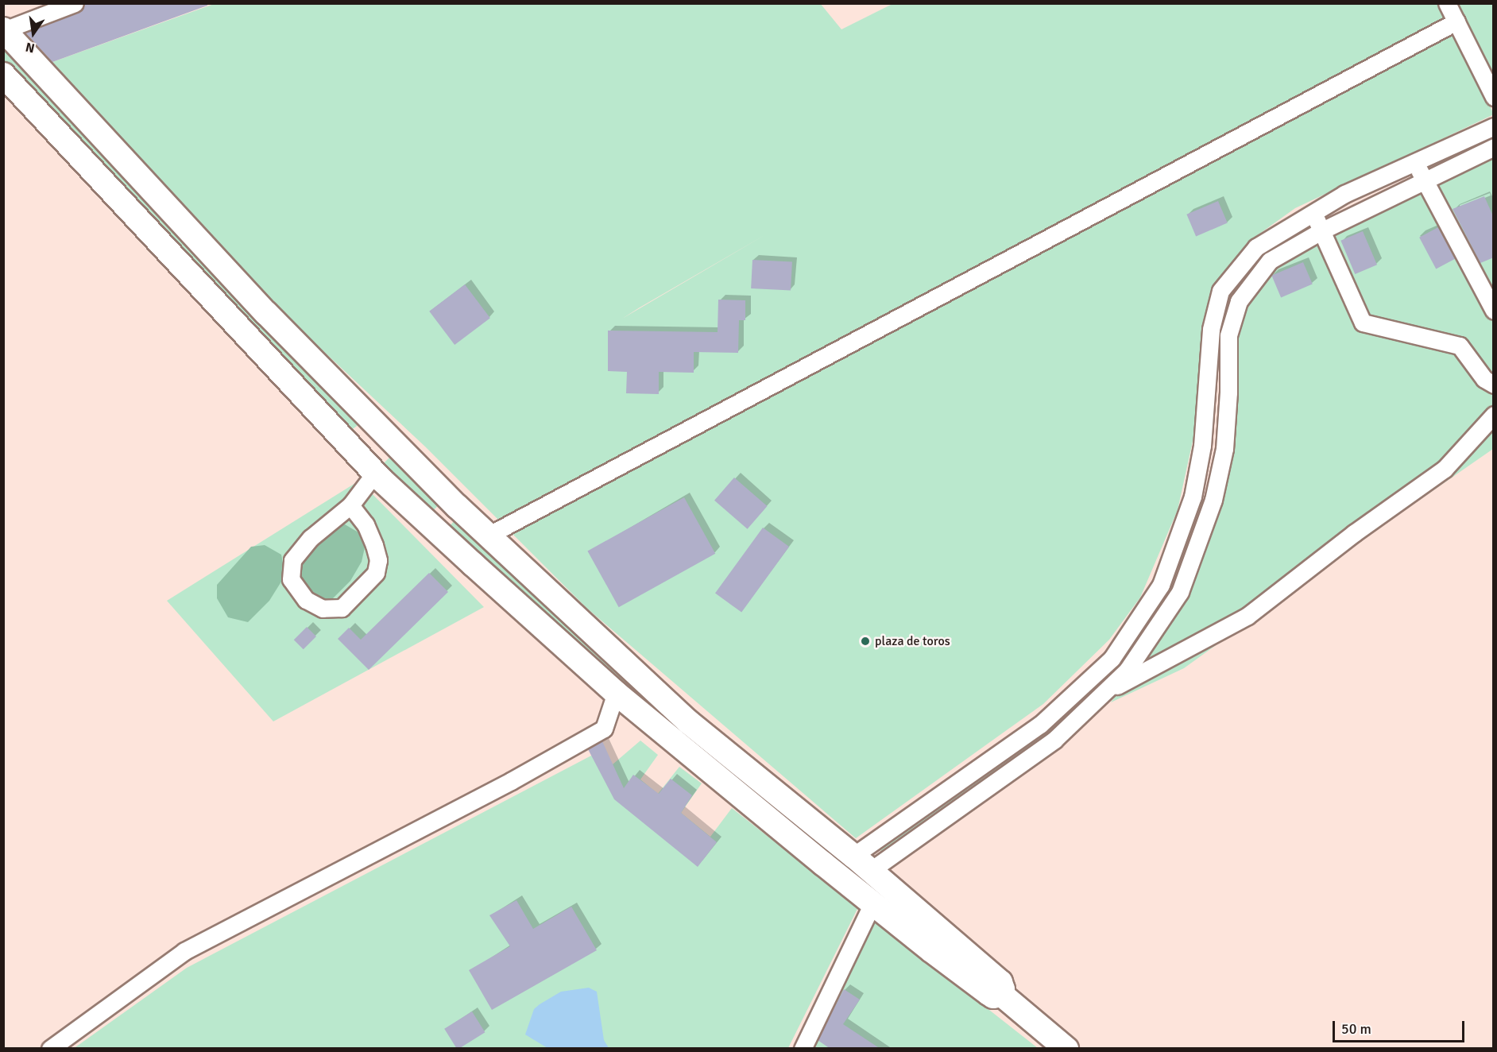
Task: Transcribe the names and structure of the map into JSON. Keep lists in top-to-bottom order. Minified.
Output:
{"places":["plaza de toros"],"scale_bar":"50 m","north":"bottom"}
